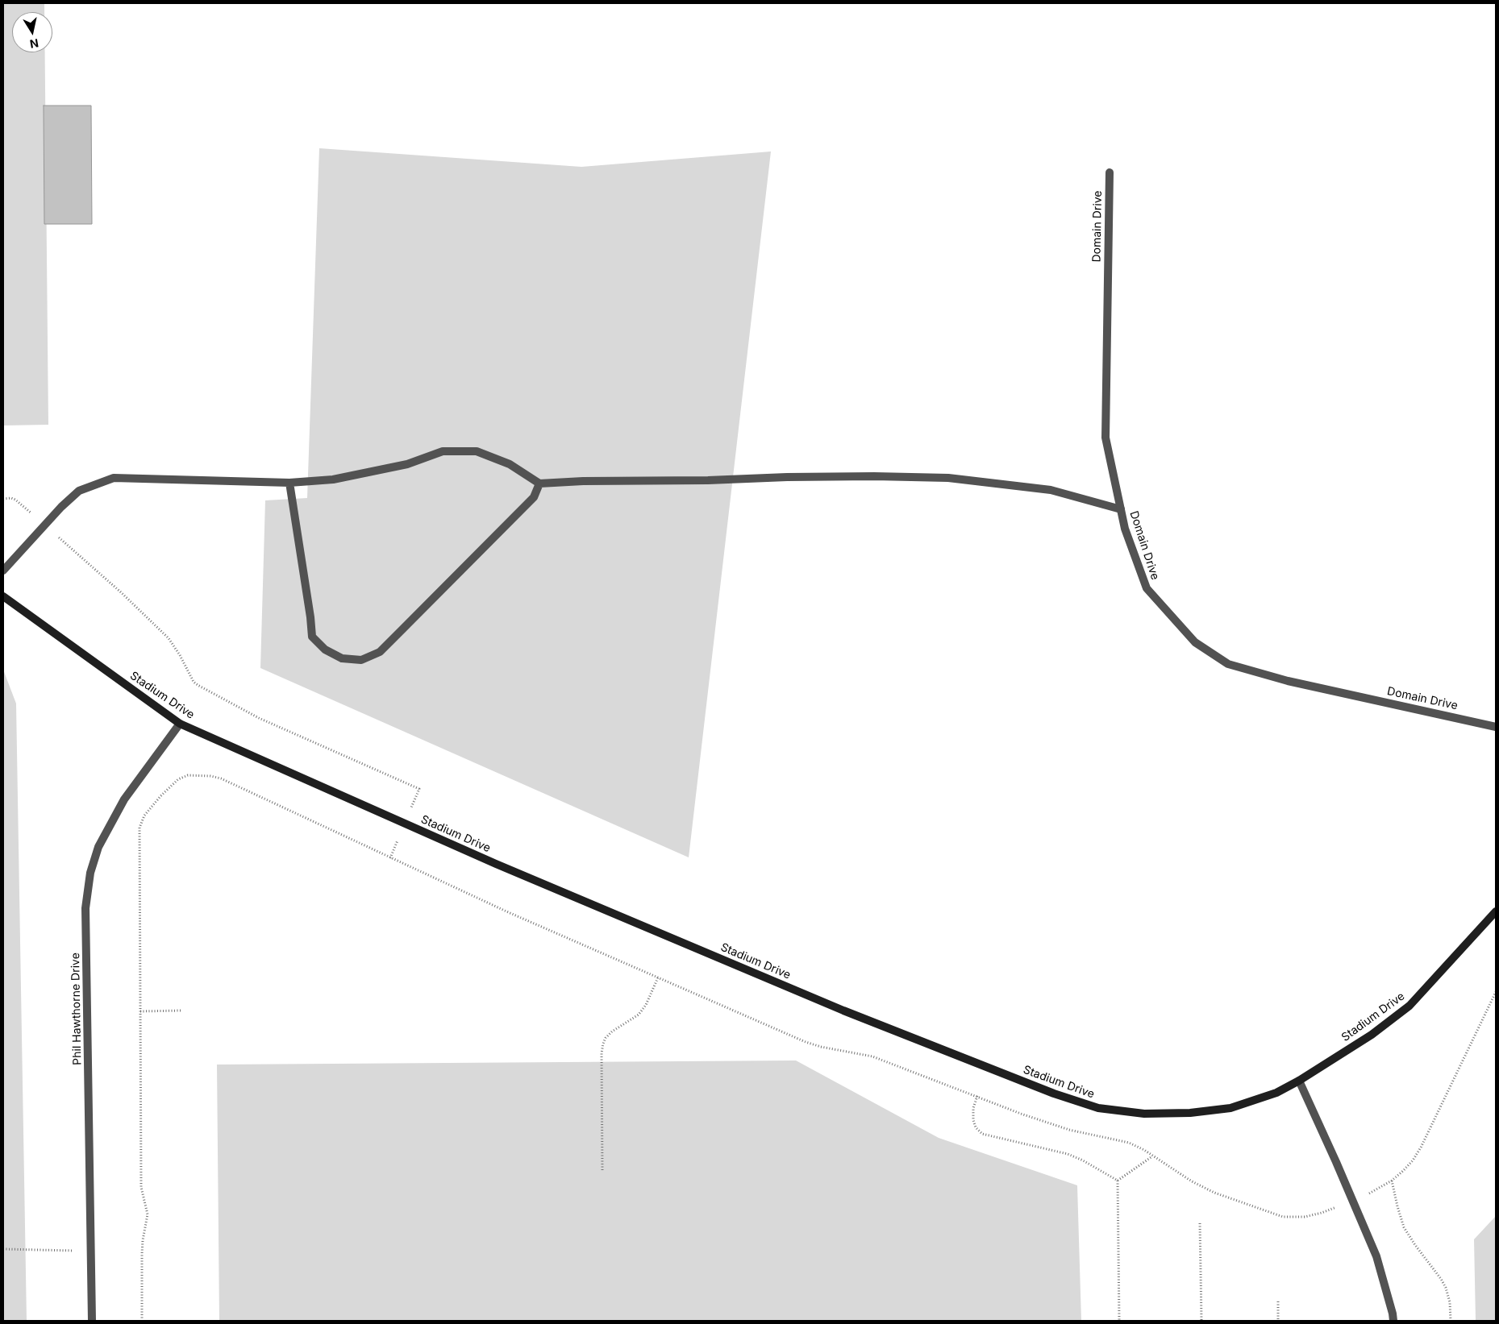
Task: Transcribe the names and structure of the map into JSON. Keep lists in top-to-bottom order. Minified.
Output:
{"streets":{"main road":["Stadium Drive"],"street":["Domain Drive","Phil Hawthorne Drive"]},"crossings":[["Stadium Drive","Phil Hawthorne Drive"]],"north":"bottom"}
